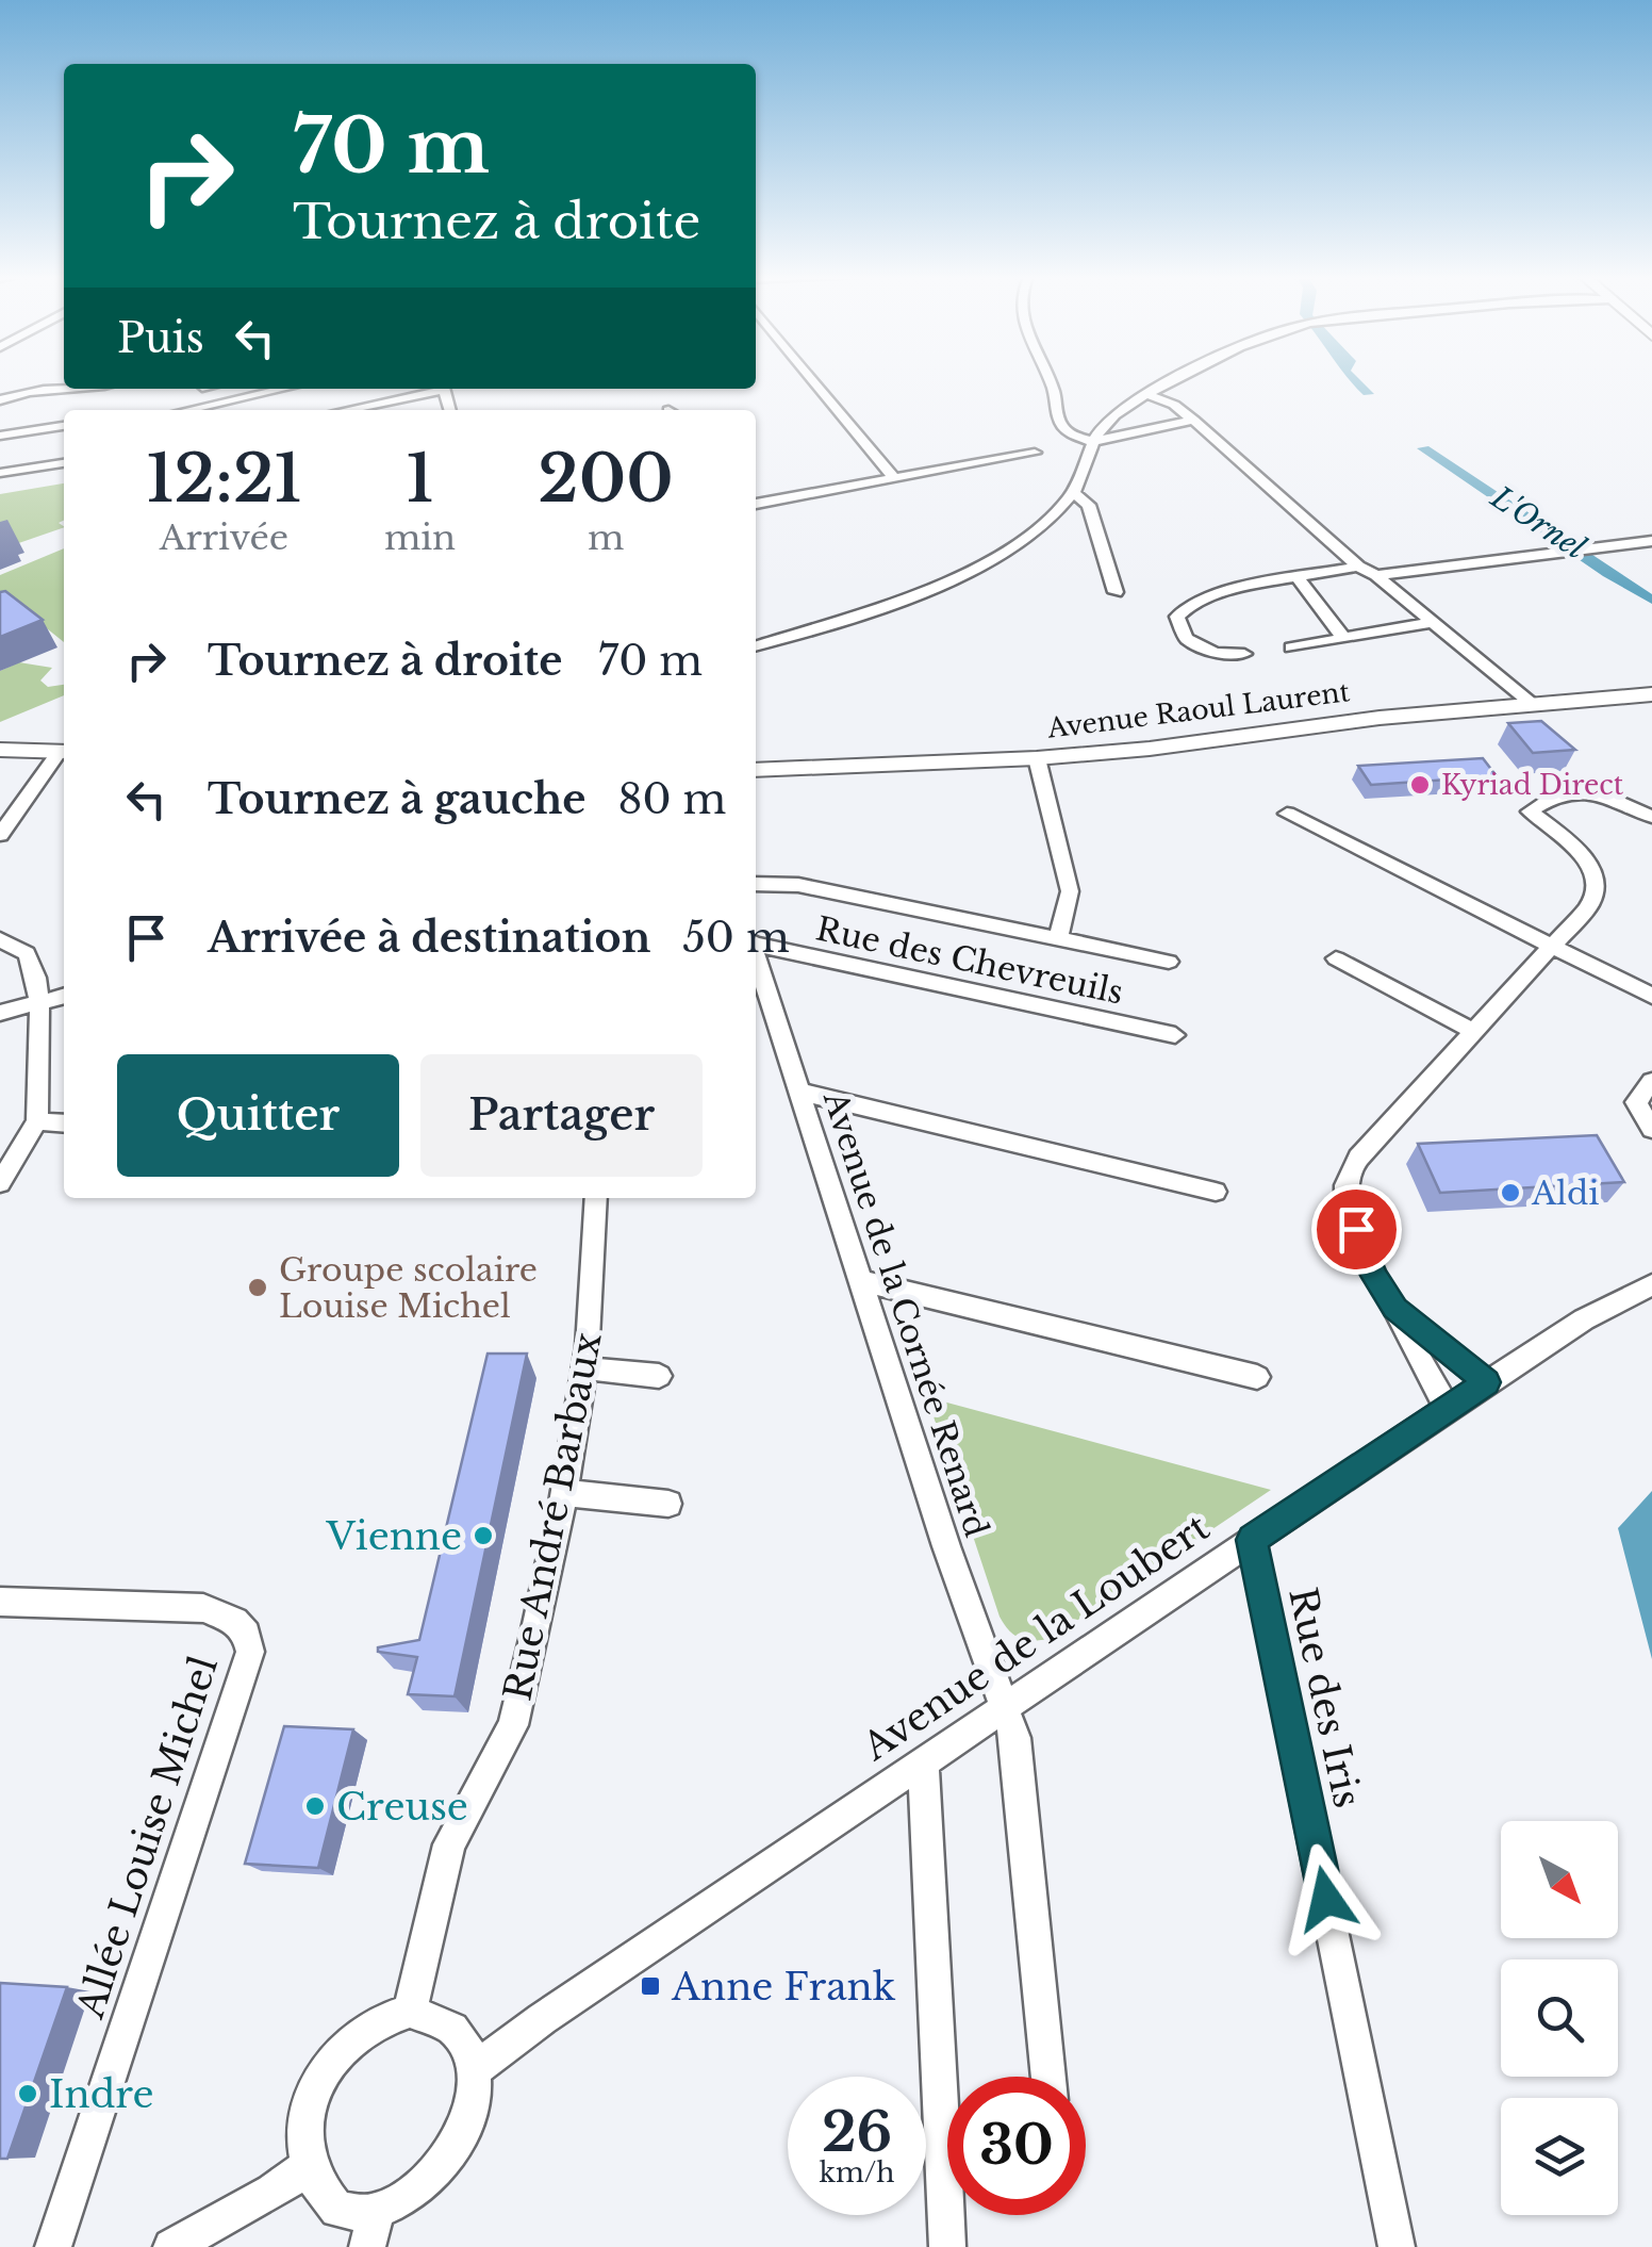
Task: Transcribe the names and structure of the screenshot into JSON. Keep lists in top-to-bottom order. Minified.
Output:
{"streets":{"main road":["Avenue Raoul Laurent"],"street":["Rue des Chevreuils","Avenue de la Cornée Renard","Rue André Barbaux","Avenue de la Loubert","Rue des Iris","Allée Louise Michel"]},"crossings":[["Avenue de la Cornée Renard","Avenue de la Loubert"],["Rue André Barbaux","Avenue de la Loubert"],["Avenue de la Loubert","Rue des Iris"]],"water":["L'Ornel"],"places":{"other":["Kyriad Direct","Aldi","Groupe scolaire Louise Michel","Vienne","Creuse","Indre"],"transit":["Anne Frank"]},"north":"bottom right","page":{"turn":["70 m","Tournez à droite"],"then":"Puis","eta":["12:21","Arrivée","1","min","200","m"],"list":[{"name":"Tournez à droite","value":"70 m"},{"name":"Tournez à gauche","value":"80 m"},{"name":"Arrivée à destination","value":"50 m"}],"buttons":["Quitter","Partager"],"speed":"26 km/h","limit":"30"}}
